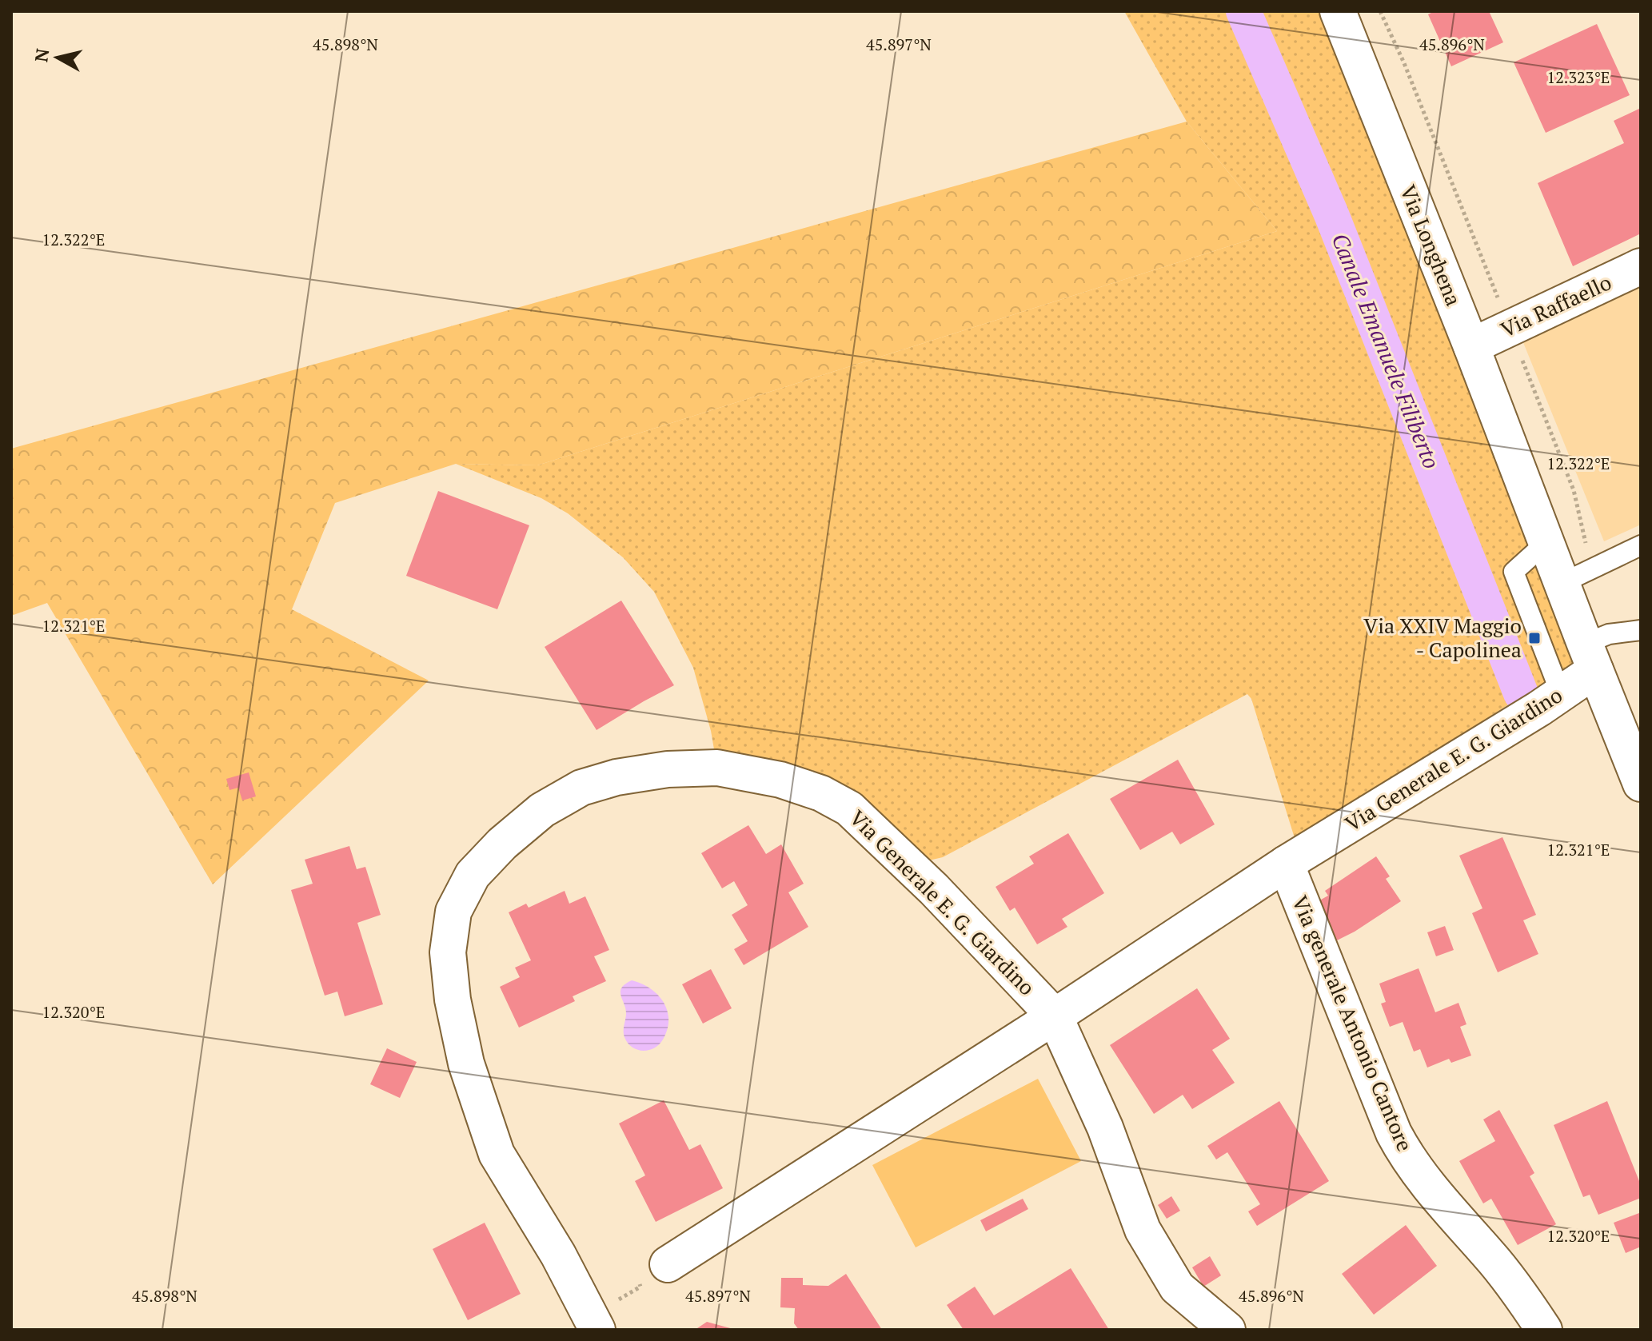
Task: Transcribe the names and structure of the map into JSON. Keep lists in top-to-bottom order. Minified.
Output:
{"streets":{"street":["Via Longhena","Via Raffaello","Via Generale E. G. Giardino","Via generale Antonio Cantore"]},"crossings":[["Via Longhena","Via Raffaello"],["Via Longhena","Via Generale E. G. Giardino"],["Via Generale E. G. Giardino","Via generale Antonio Cantore"]],"water":["Canale Emanuele Filiberto"],"places":{"transit":["Via XXIV Maggio - Capolinea"]},"north":"left","coordinates":["45.898°N","45.897°N","45.896°N","12.323°E","12.322°E","12.321°E","12.320°E"]}
